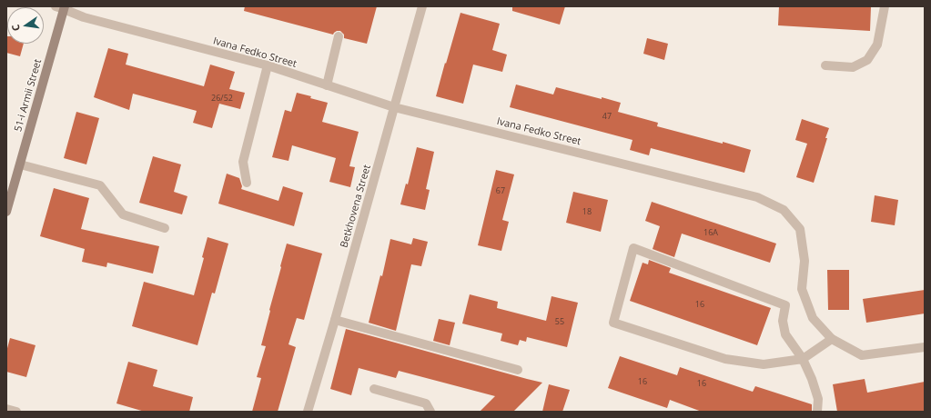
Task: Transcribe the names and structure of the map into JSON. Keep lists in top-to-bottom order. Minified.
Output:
{"streets":{"main road":["51-i Armii Street"],"street":["Ivana Fedko Street","Betkhovena Street"]},"crossings":[["Ivana Fedko Street","51-i Armii Street"],["Ivana Fedko Street","Betkhovena Street"]],"house_numbers":["26/52","47","67","18","16А","16","55","16","16"],"north":"left"}
